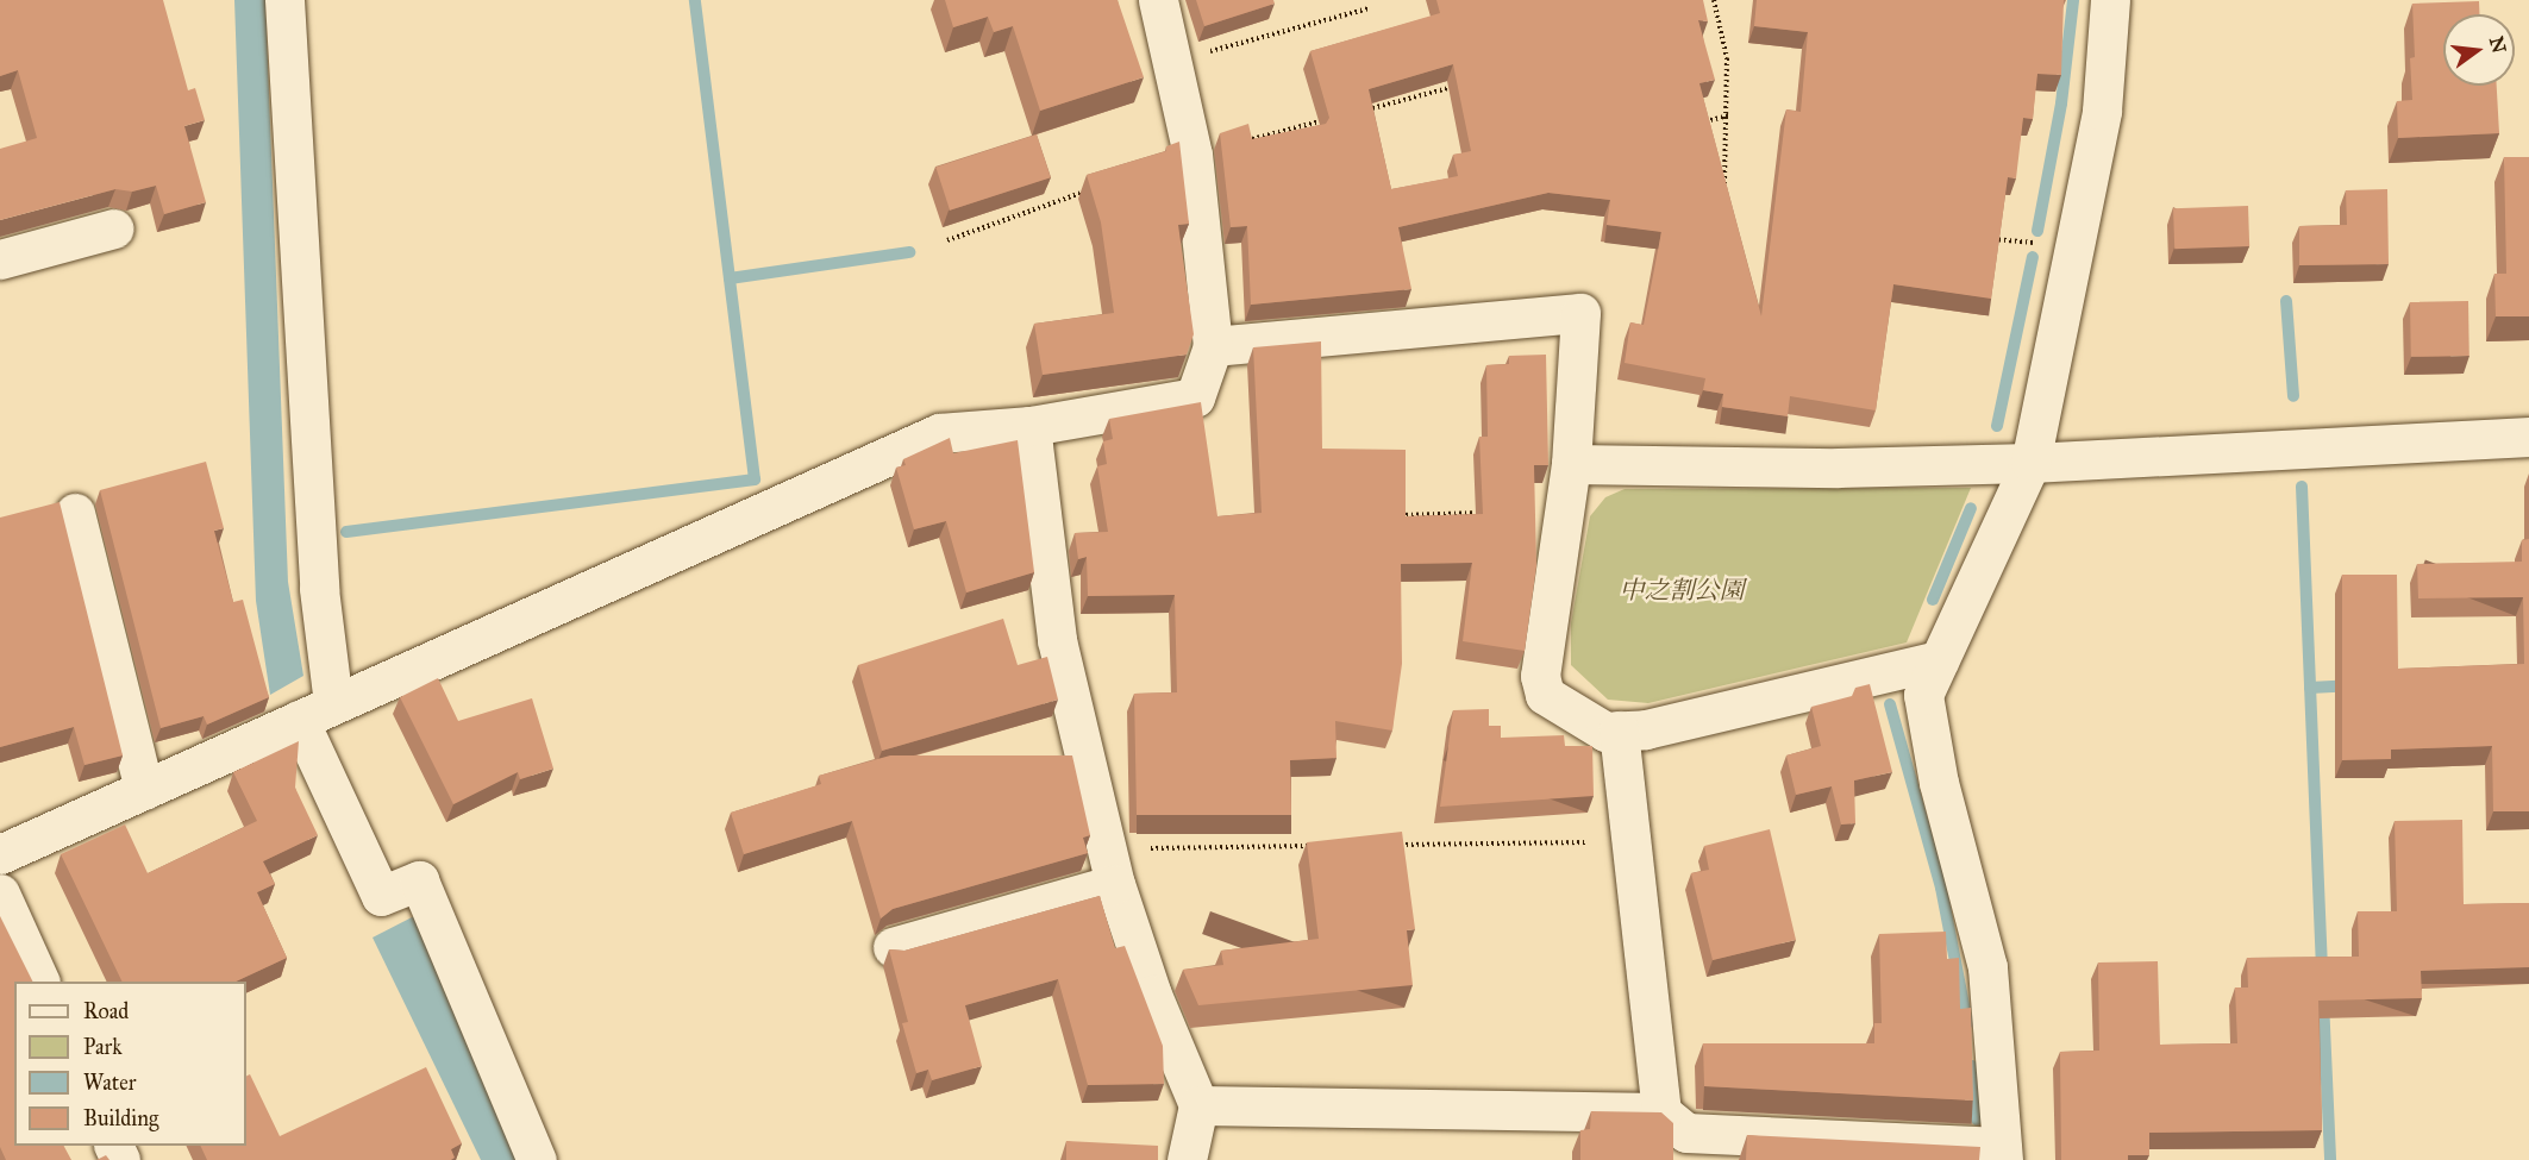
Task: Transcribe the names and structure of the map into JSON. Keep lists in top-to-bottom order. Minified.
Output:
{"parks":["中之割公園"],"legend":["Road","Park","Water","Building"],"north":"right"}
